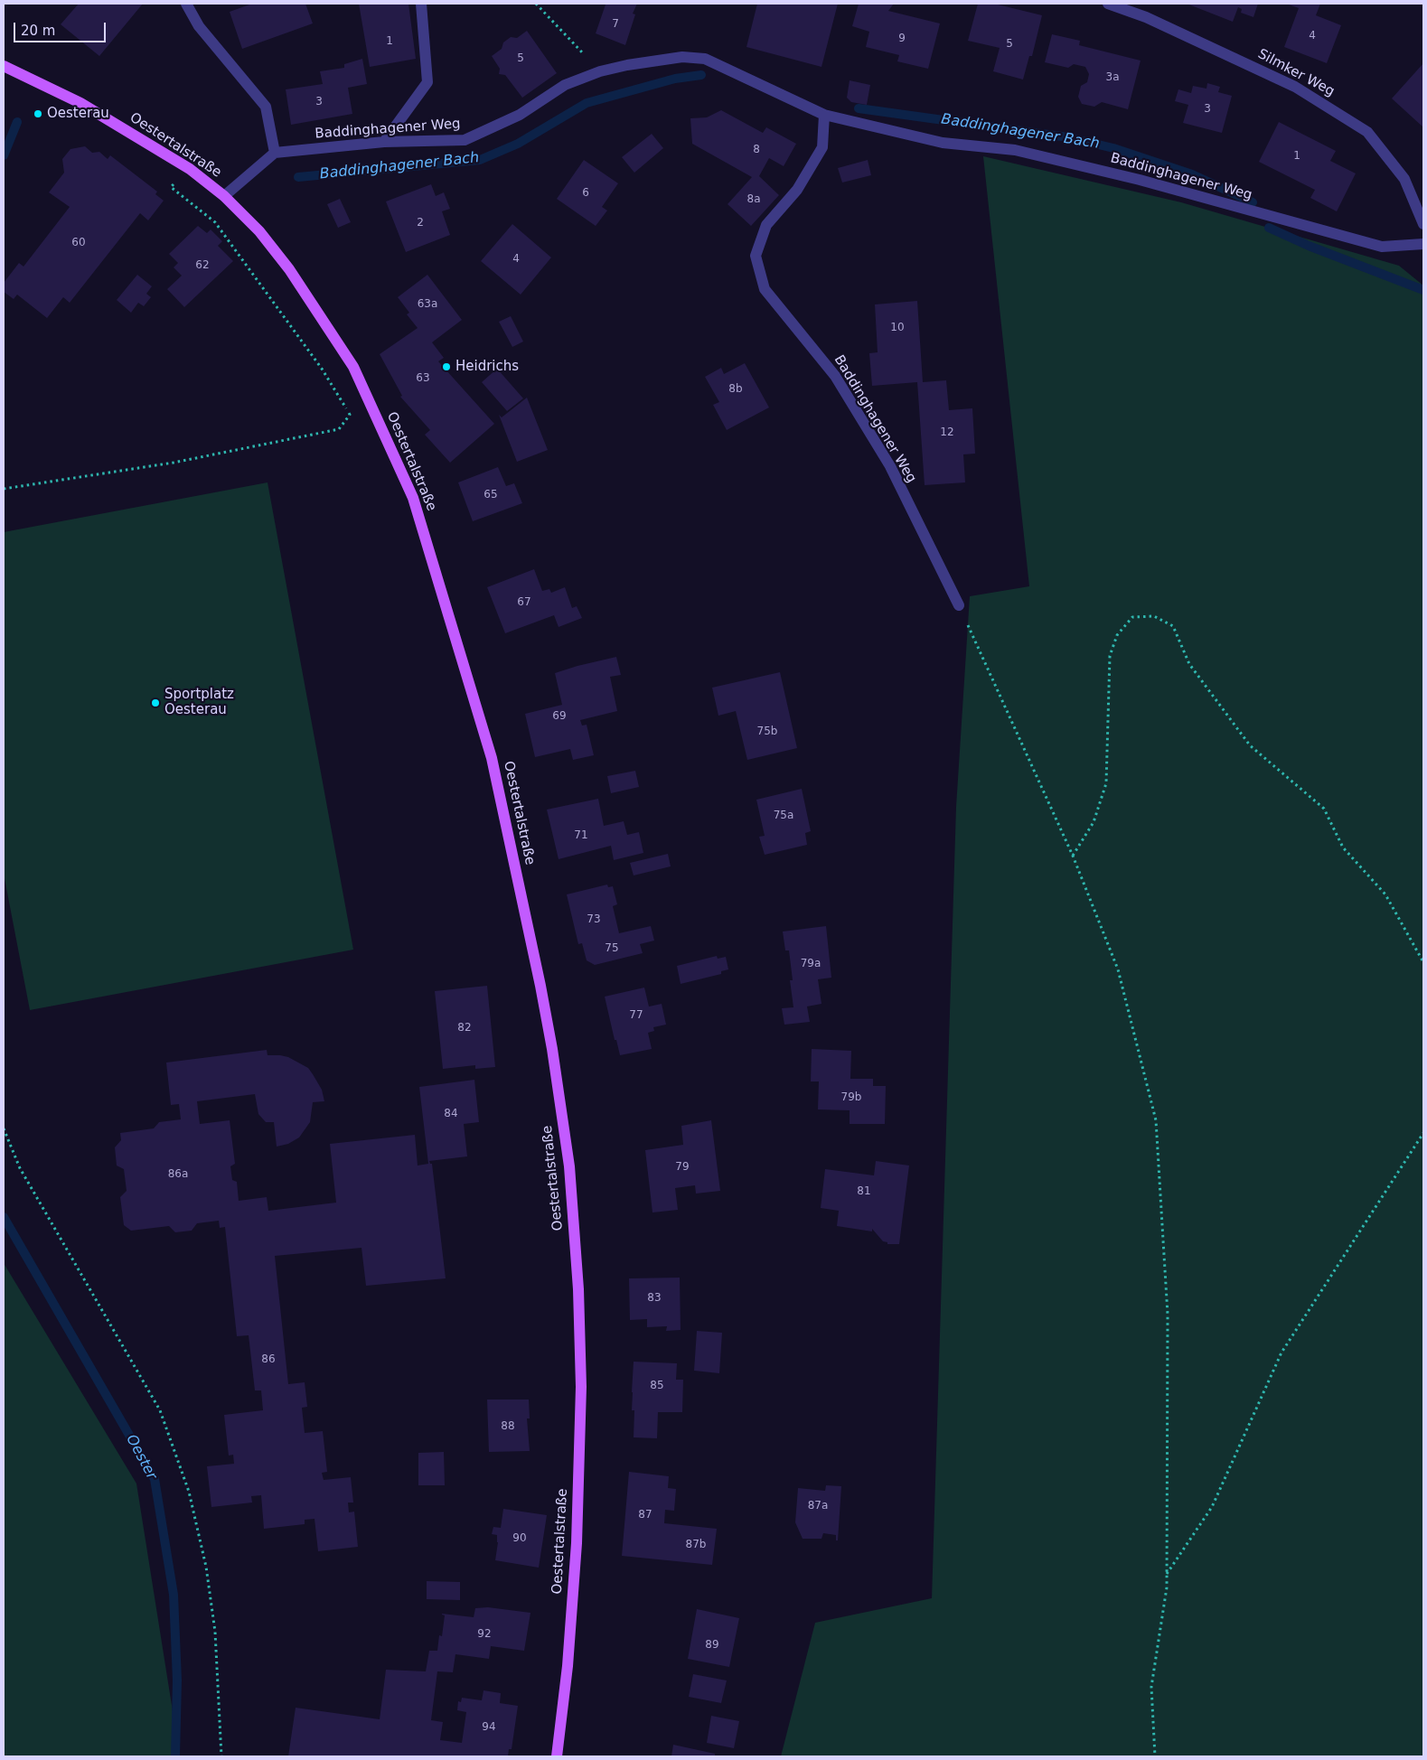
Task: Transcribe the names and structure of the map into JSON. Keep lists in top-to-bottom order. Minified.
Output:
{"streets":{"main road":["Oestertalstraße"],"street":["Silmker Weg","Baddinghagener Weg"]},"water":["Baddinghagener Bach","Oester"],"places":["Oesterau","Heidrichs","Sportplatz Oesterau"],"house_numbers":["7","4","9","1","5","5","3a","3","3","8","1","6","8a","2","60","4","62","63a","10","63","8b","12","65","67","69","75b","75a","71","73","75","79a","77","82","79b","84","79","86a","81","83","86","85","88","87a","87","90","87b","92","89","94"],"scale_bar":"20 m"}
